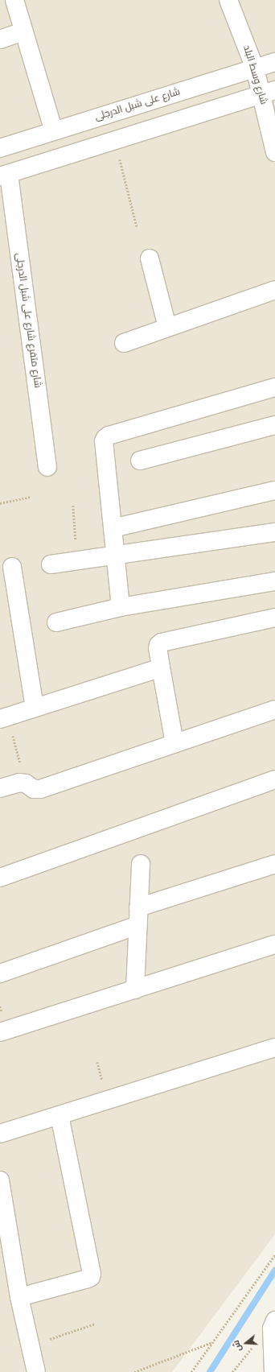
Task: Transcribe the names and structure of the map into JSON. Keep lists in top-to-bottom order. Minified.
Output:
{"streets":{"street":["شارع وسط البلد","شارع على شبل الدرجلى","شارع متفرع شارع على شبل الدرجلى"]},"crossings":[["شارع وسط البلد","شارع على شبل الدرجلى"]],"north":"left"}
